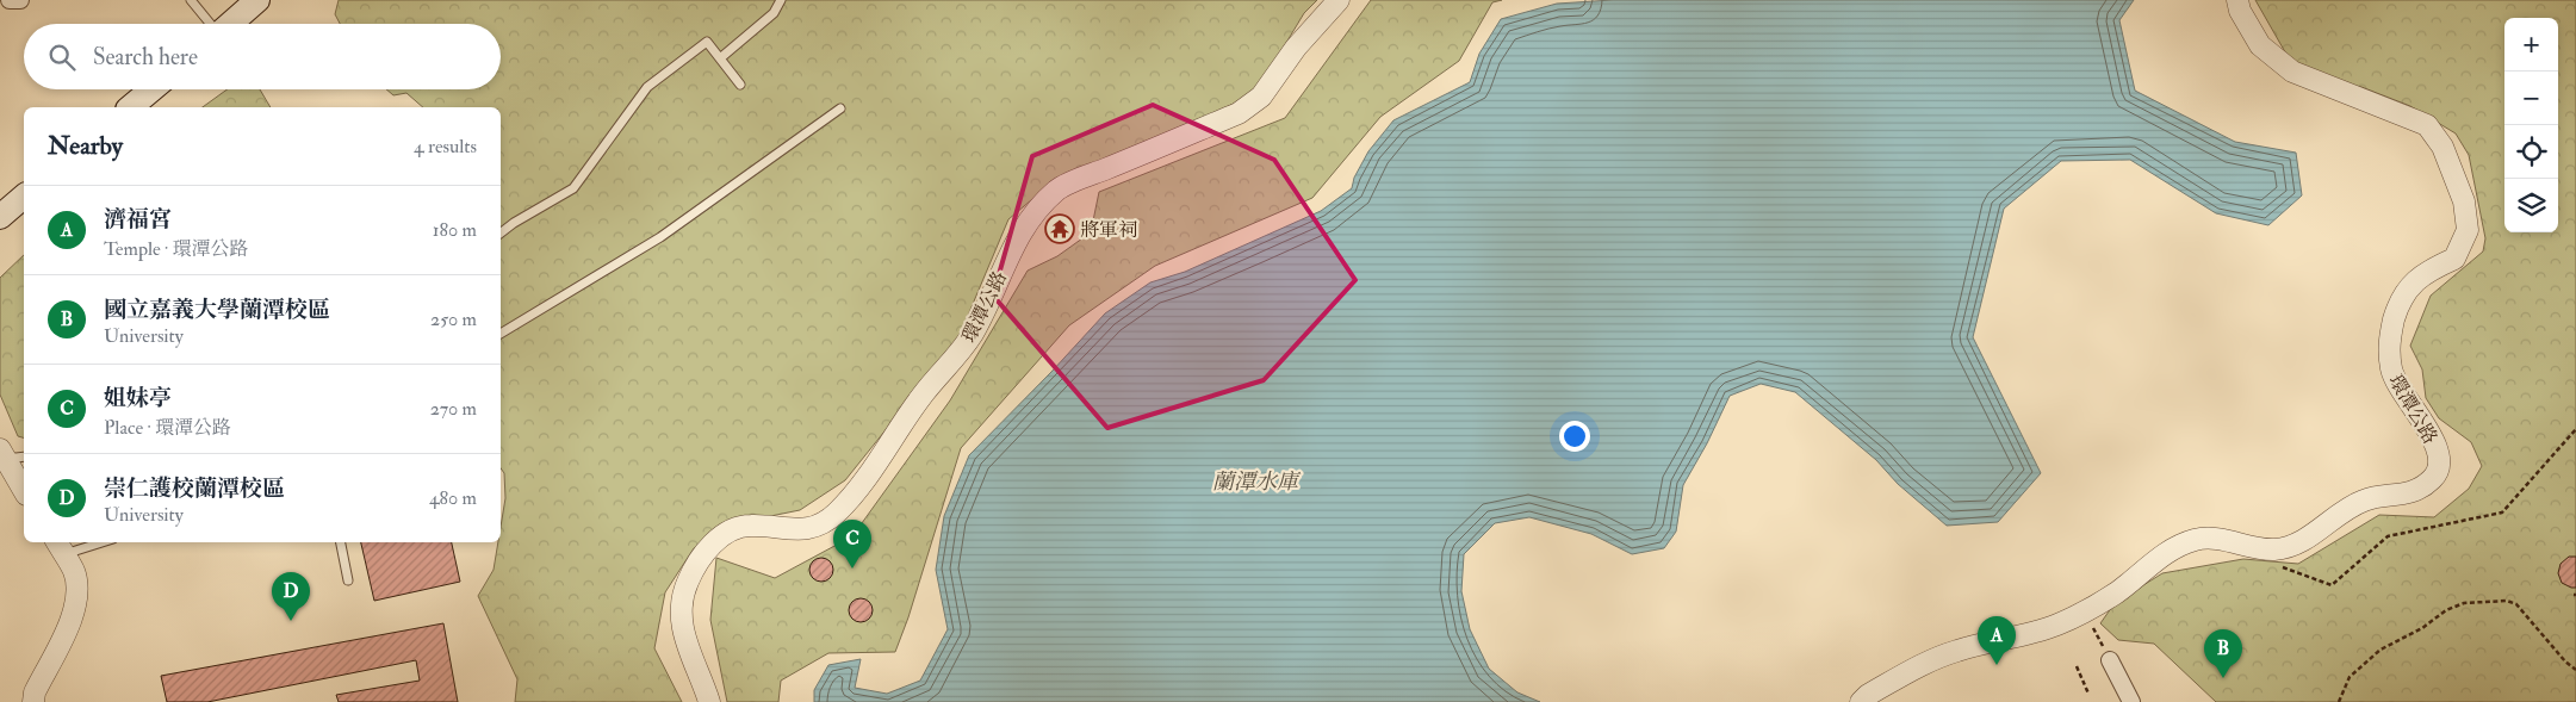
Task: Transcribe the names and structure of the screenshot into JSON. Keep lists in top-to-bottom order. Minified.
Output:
{"streets":{"street":["環潭公路"]},"water":["蘭潭水庫"],"places":{"temple":["將軍祠"]},"page":{"map_buttons":["+","−"],"search":"Search here","heading":["Nearby","4 results"],"list":[{"mark":"A","name":"濟福宮","note":"Temple · 環潭公路","value":"180 m"},{"mark":"B","name":"國立嘉義大學蘭潭校區","note":"University","value":"250 m"},{"mark":"C","name":"姐妹亭","note":"Place · 環潭公路","value":"270 m"},{"mark":"D","name":"崇仁護校蘭潭校區","note":"University","value":"480 m"}],"pins":["C","D","A","B"]}}
